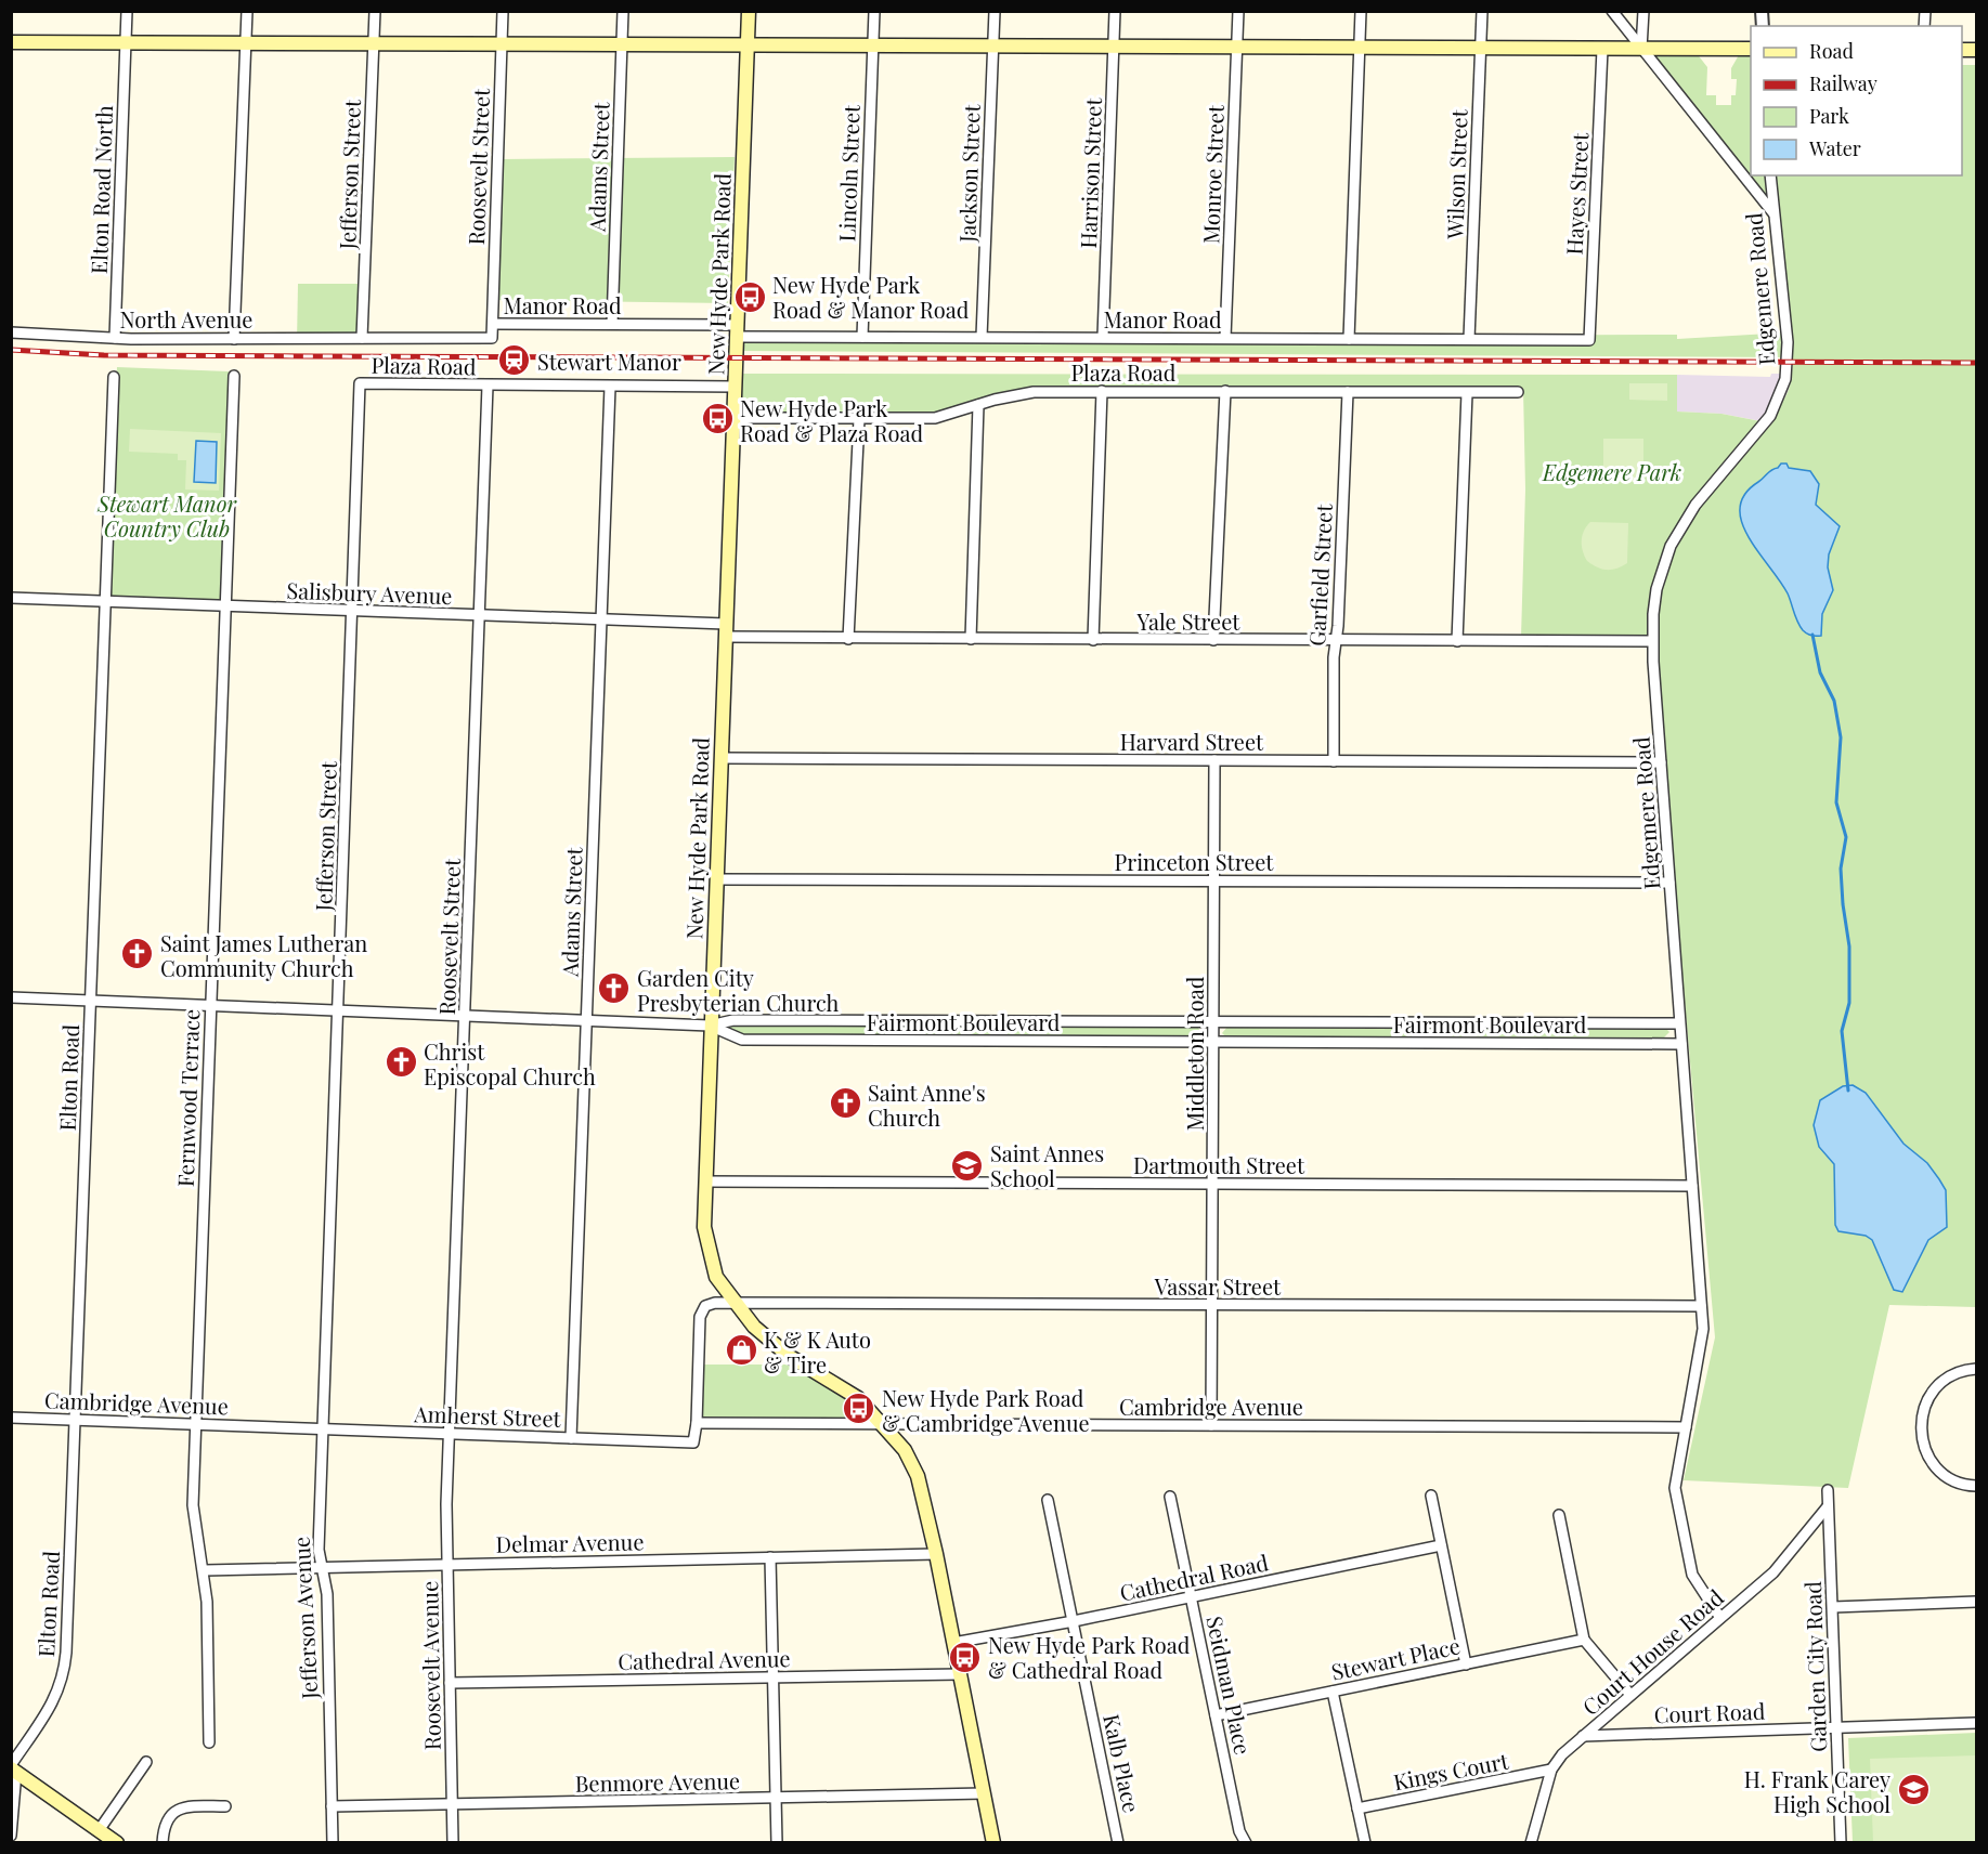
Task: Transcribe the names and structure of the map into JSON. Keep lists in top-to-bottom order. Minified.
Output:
{"streets":{"main road":["New Hyde Park Road"],"street":["Roosevelt Street","Adams Street","Lincoln Street","Jackson Street","Harrison Street","Jefferson Street","Monroe Street","Wilson Street","Elton Road North","Hayes Street","Edgemere Road","Manor Road","North Avenue","Plaza Road","Garfield Street","Salisbury Avenue","Yale Street","Harvard Street","Princeton Street","Fairmont Boulevard","Middleton Road","Elton Road","Fernwood Terrace","Dartmouth Street","Vassar Street","Cambridge Avenue","Amherst Street","Delmar Avenue","Cathedral Road","Jefferson Avenue","Court House Road","Stewart Place","Cathedral Avenue","Roosevelt Avenue","Garden City Road","Seidman Place","Court Road","Kalb Place","Kings Court","Benmore Avenue"]},"crossings":[["Roosevelt Street","Manor Road"],["Roosevelt Street","Plaza Road"],["Roosevelt Street","Salisbury Avenue"],["Roosevelt Street","Amherst Street"],["Roosevelt Street","Roosevelt Avenue"],["Adams Street","Manor Road"],["Adams Street","Plaza Road"],["Adams Street","Salisbury Avenue"],["Adams Street","Amherst Street"],["Lincoln Street","Manor Road"],["Jackson Street","Manor Road"],["Harrison Street","Manor Road"],["Jefferson Street","Manor Road"],["Jefferson Street","North Avenue"],["Jefferson Street","Plaza Road"],["Jefferson Street","Salisbury Avenue"],["Jefferson Street","Amherst Street"],["Jefferson Street","Jefferson Avenue"],["Monroe Street","Manor Road"],["Wilson Street","Manor Road"],["Elton Road North","North Avenue"],["Hayes Street","Manor Road"],["New Hyde Park Road","Manor Road"],["New Hyde Park Road","Plaza Road"],["New Hyde Park Road","Salisbury Avenue"],["New Hyde Park Road","Yale Street"],["New Hyde Park Road","Harvard Street"],["New Hyde Park Road","Princeton Street"],["New Hyde Park Road","Fairmont Boulevard"],["New Hyde Park Road","Dartmouth Street"],["New Hyde Park Road","Vassar Street"],["New Hyde Park Road","Cambridge Avenue"],["New Hyde Park Road","Delmar Avenue"],["New Hyde Park Road","Cathedral Road"],["New Hyde Park Road","Cathedral Avenue"],["New Hyde Park Road","Benmore Avenue"],["Edgemere Road","Yale Street"],["Edgemere Road","Harvard Street"],["Edgemere Road","Princeton Street"],["Edgemere Road","Fairmont Boulevard"],["Edgemere Road","Dartmouth Street"],["Edgemere Road","Vassar Street"],["Edgemere Road","Cambridge Avenue"],["Edgemere Road","Court House Road"],["Manor Road","North Avenue"],["Plaza Road","Garfield Street"],["Garfield Street","Yale Street"],["Garfield Street","Harvard Street"],["Salisbury Avenue","Yale Street"],["Salisbury Avenue","Elton Road"],["Salisbury Avenue","Fernwood Terrace"],["Harvard Street","Middleton Road"],["Princeton Street","Middleton Road"],["Fairmont Boulevard","Middleton Road"],["Middleton Road","Dartmouth Street"],["Middleton Road","Vassar Street"],["Middleton Road","Cambridge Avenue"],["Elton Road","Cambridge Avenue"],["Fernwood Terrace","Cambridge Avenue"],["Fernwood Terrace","Delmar Avenue"],["Vassar Street","Cambridge Avenue"],["Vassar Street","Amherst Street"],["Cambridge Avenue","Amherst Street"],["Amherst Street","Jefferson Avenue"],["Delmar Avenue","Jefferson Avenue"],["Delmar Avenue","Roosevelt Avenue"],["Cathedral Road","Seidman Place"],["Cathedral Road","Kalb Place"],["Jefferson Avenue","Benmore Avenue"],["Court House Road","Garden City Road"],["Court House Road","Court Road"],["Court House Road","Kings Court"],["Stewart Place","Seidman Place"],["Cathedral Avenue","Roosevelt Avenue"],["Roosevelt Avenue","Benmore Avenue"],["Garden City Road","Court Road"]],"parks":["Edgemere Park","Stewart Manor Country Club"],"places":{"bus stop":["New Hyde Park Road & Manor Road","New Hyde Park Road & Plaza Road","New Hyde Park Road & Cambridge Avenue","New Hyde Park Road & Cathedral Road"],"station":["Stewart Manor"],"church":["Saint James Lutheran Community Church","Garden City Presbyterian Church","Christ Episcopal Church","Saint Anne's Church"],"school or university":["Saint Annes School","H. Frank Carey High School"],"shop":["K & K Auto & Tire"]},"legend":["Road","Railway","Park","Water"]}
